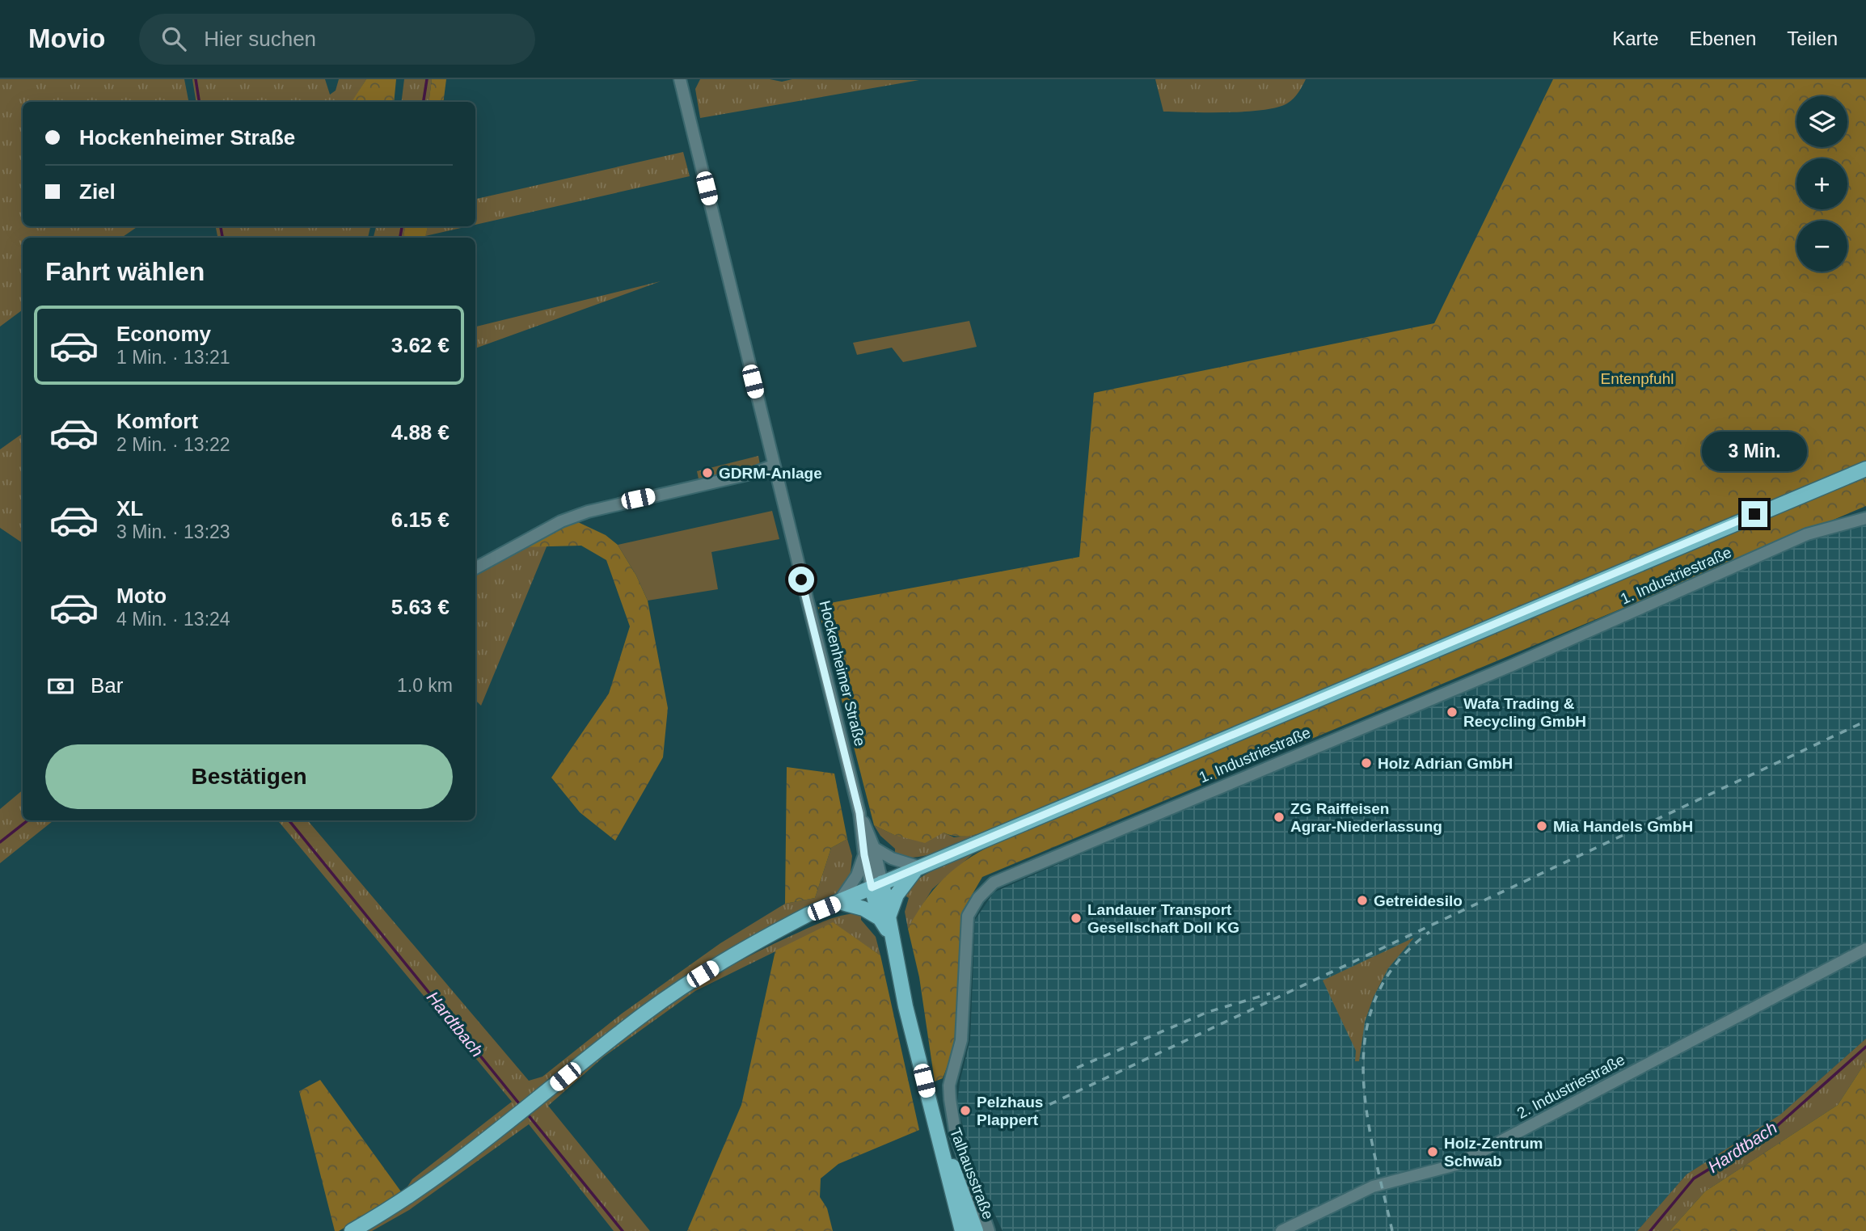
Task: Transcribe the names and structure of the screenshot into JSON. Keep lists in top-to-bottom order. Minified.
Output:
{"streets":{"main road":["Hockenheimer Straße","Talhausstraße"],"street":["1. Industriestraße","2. Industriestraße"]},"crossings":[["Hockenheimer Straße","Talhausstraße"]],"water":["Hardtbach"],"parks":["Entenpfuhl"],"places":["GDRM-Anlage","Wafa Trading & Recycling GmbH","Holz Adrian GmbH","ZG Raiffeisen Agrar-Niederlassung","Mia Handels GmbH","Getreidesilo","Landauer Transport Gesellschaft Doll KG","Pelzhaus Plappert","Holz-Zentrum Schwab"],"page":{"header":"Movio","search":"Hier suchen","nav":["Karte","Ebenen","Teilen"],"map_buttons":["+","−"],"banner":["Hockenheimer Straße","Ziel"],"heading":"Fahrt wählen","list":[{"name":"Economy","note":"1 Min. · 13:21","value":"3.62 €"},{"name":"Komfort","note":"2 Min. · 13:22","value":"4.88 €"},{"name":"XL","note":"3 Min. · 13:23","value":"6.15 €"},{"name":"Moto","note":"4 Min. · 13:24","value":"5.63 €"}],"bubble":"3 Min.","pay":["Bar","1.0 km"],"buttons":"Bestätigen"}}
